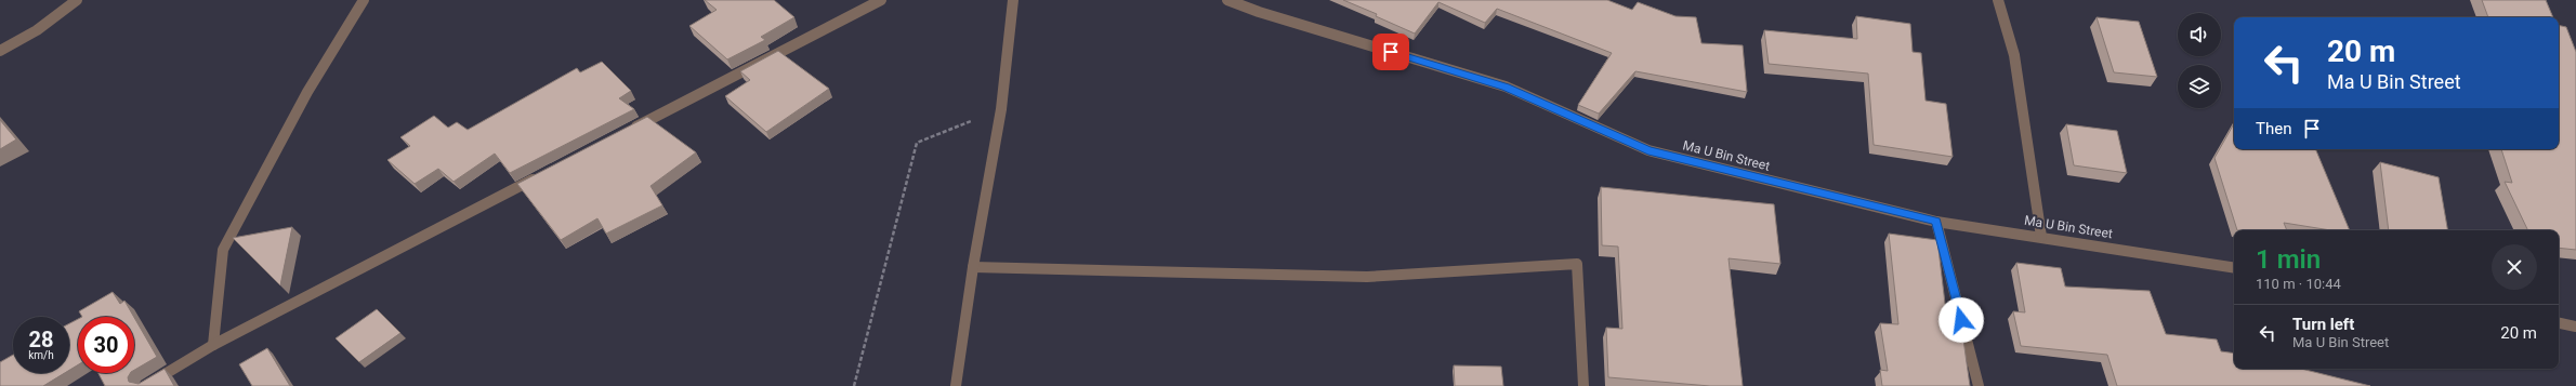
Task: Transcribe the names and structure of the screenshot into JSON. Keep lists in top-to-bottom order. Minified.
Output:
{"streets":{"street":["Ma U Bin Street"]},"page":{"turn":["20 m","Ma U Bin Street"],"then":"Then","heading":["1 min","110 m · 10:44"],"list":[{"name":"Turn left","note":"Ma U Bin Street","value":"20 m"}],"speed":"28 km/h","limit":"30"}}
